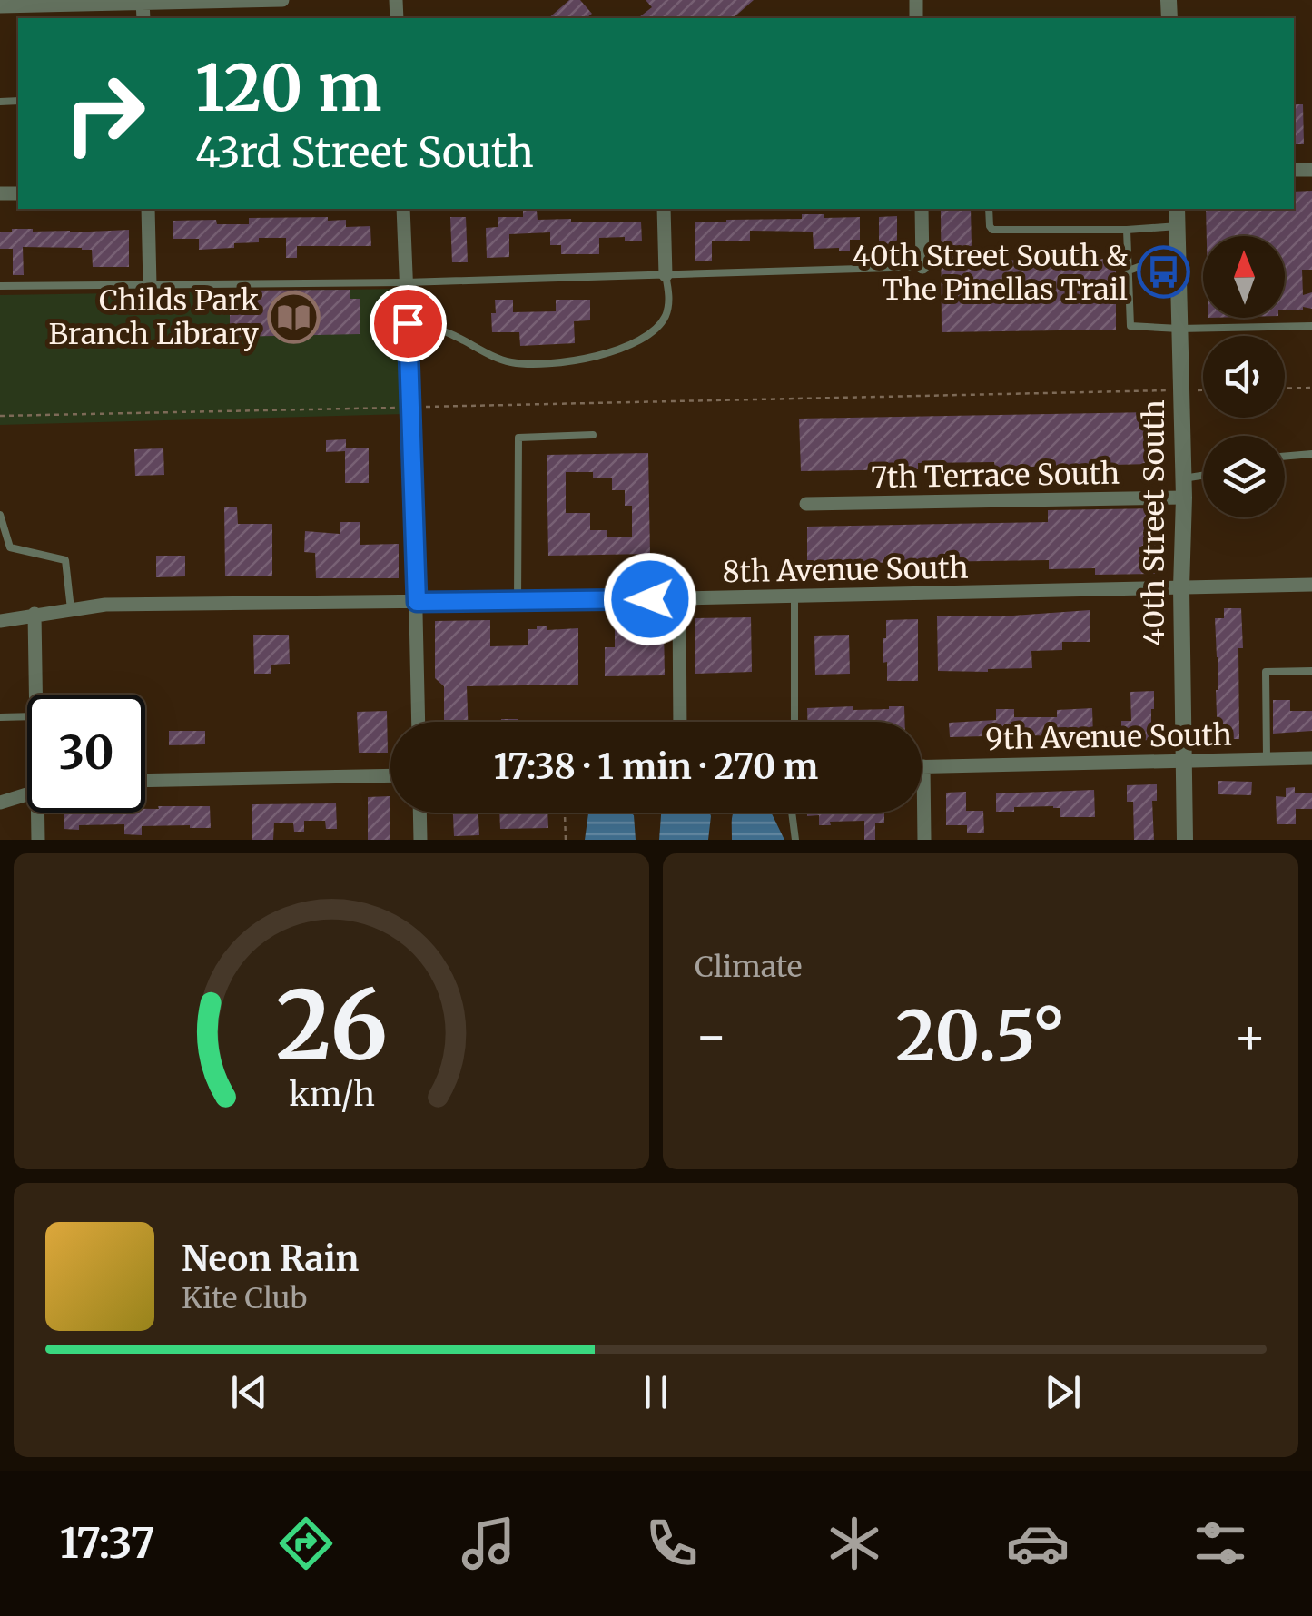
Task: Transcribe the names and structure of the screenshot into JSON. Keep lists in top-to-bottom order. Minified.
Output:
{"streets":{"street":["7th Terrace South","40th Street South","8th Avenue South","9th Avenue South"]},"crossings":[["7th Terrace South","40th Street South"],["40th Street South","8th Avenue South"],["40th Street South","9th Avenue South"]],"places":{"bus stop":["40th Street South & The Pinellas Trail"],"library":["Childs Park Branch Library"]},"north":"top","page":{"turn":["120 m","43rd Street South"],"limit":"30","trip":"17:38 · 1 min · 270 m","tile":"Climate","heat":["−","20.5°","+"],"song":["Neon Rain","Kite Club"],"tabs":"17:37","gauge":["26","km/h"]}}
